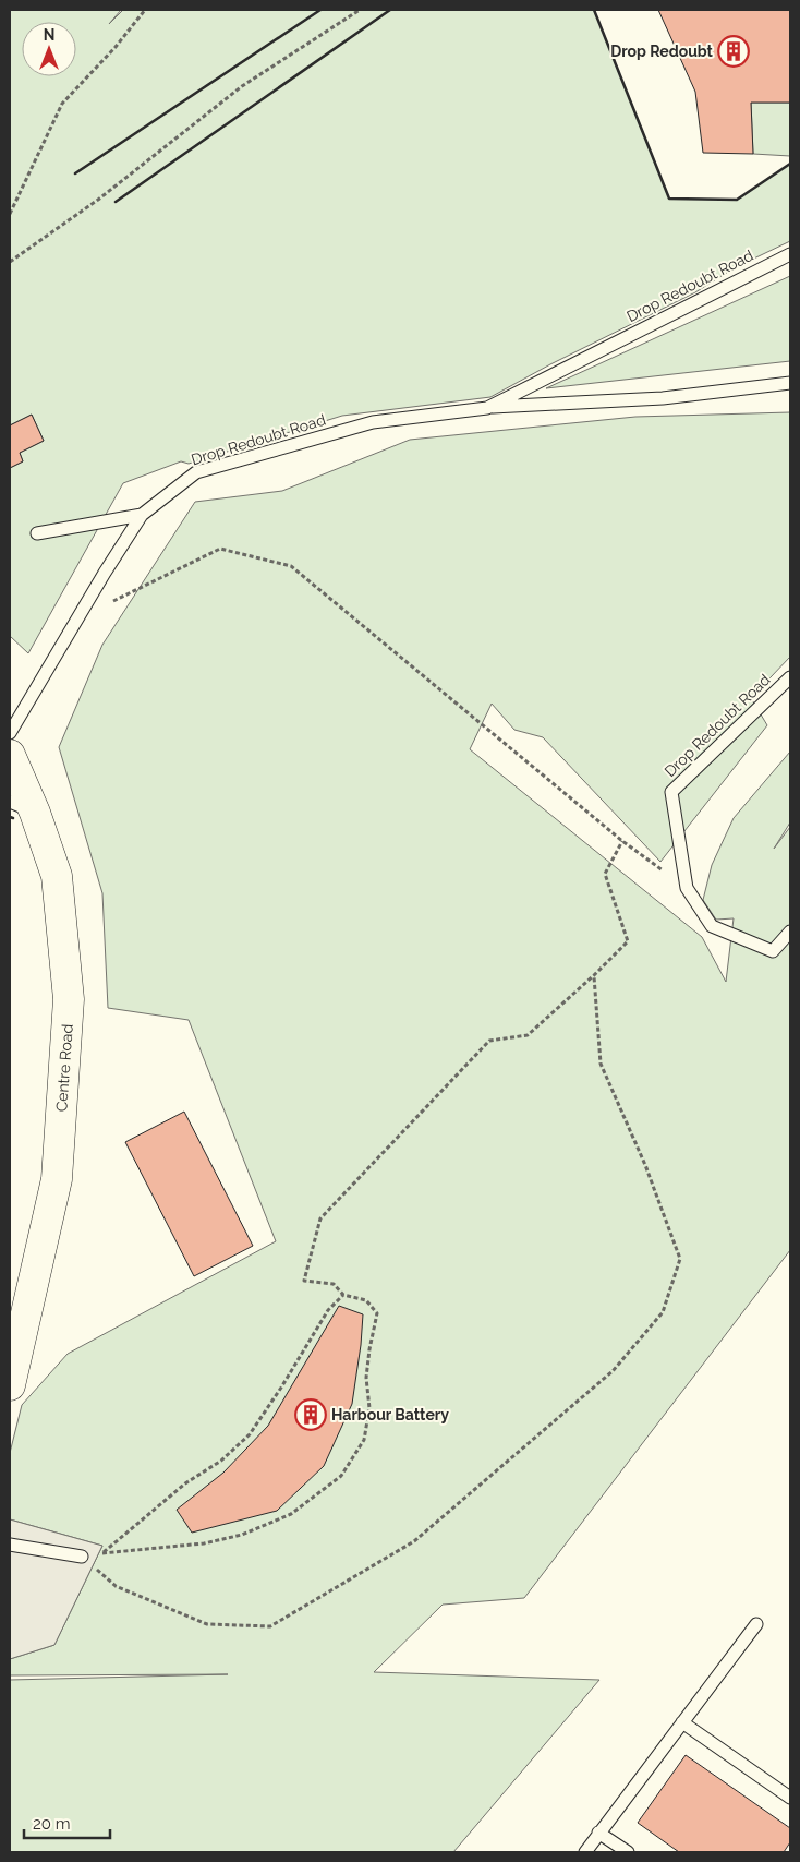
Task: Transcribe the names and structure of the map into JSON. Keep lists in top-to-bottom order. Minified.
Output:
{"streets":{"street":["Centre Road"],"lane":["Drop Redoubt Road"]},"places":{"building":["Drop Redoubt","Harbour Battery"]},"scale_bar":"20 m","north":"top"}
